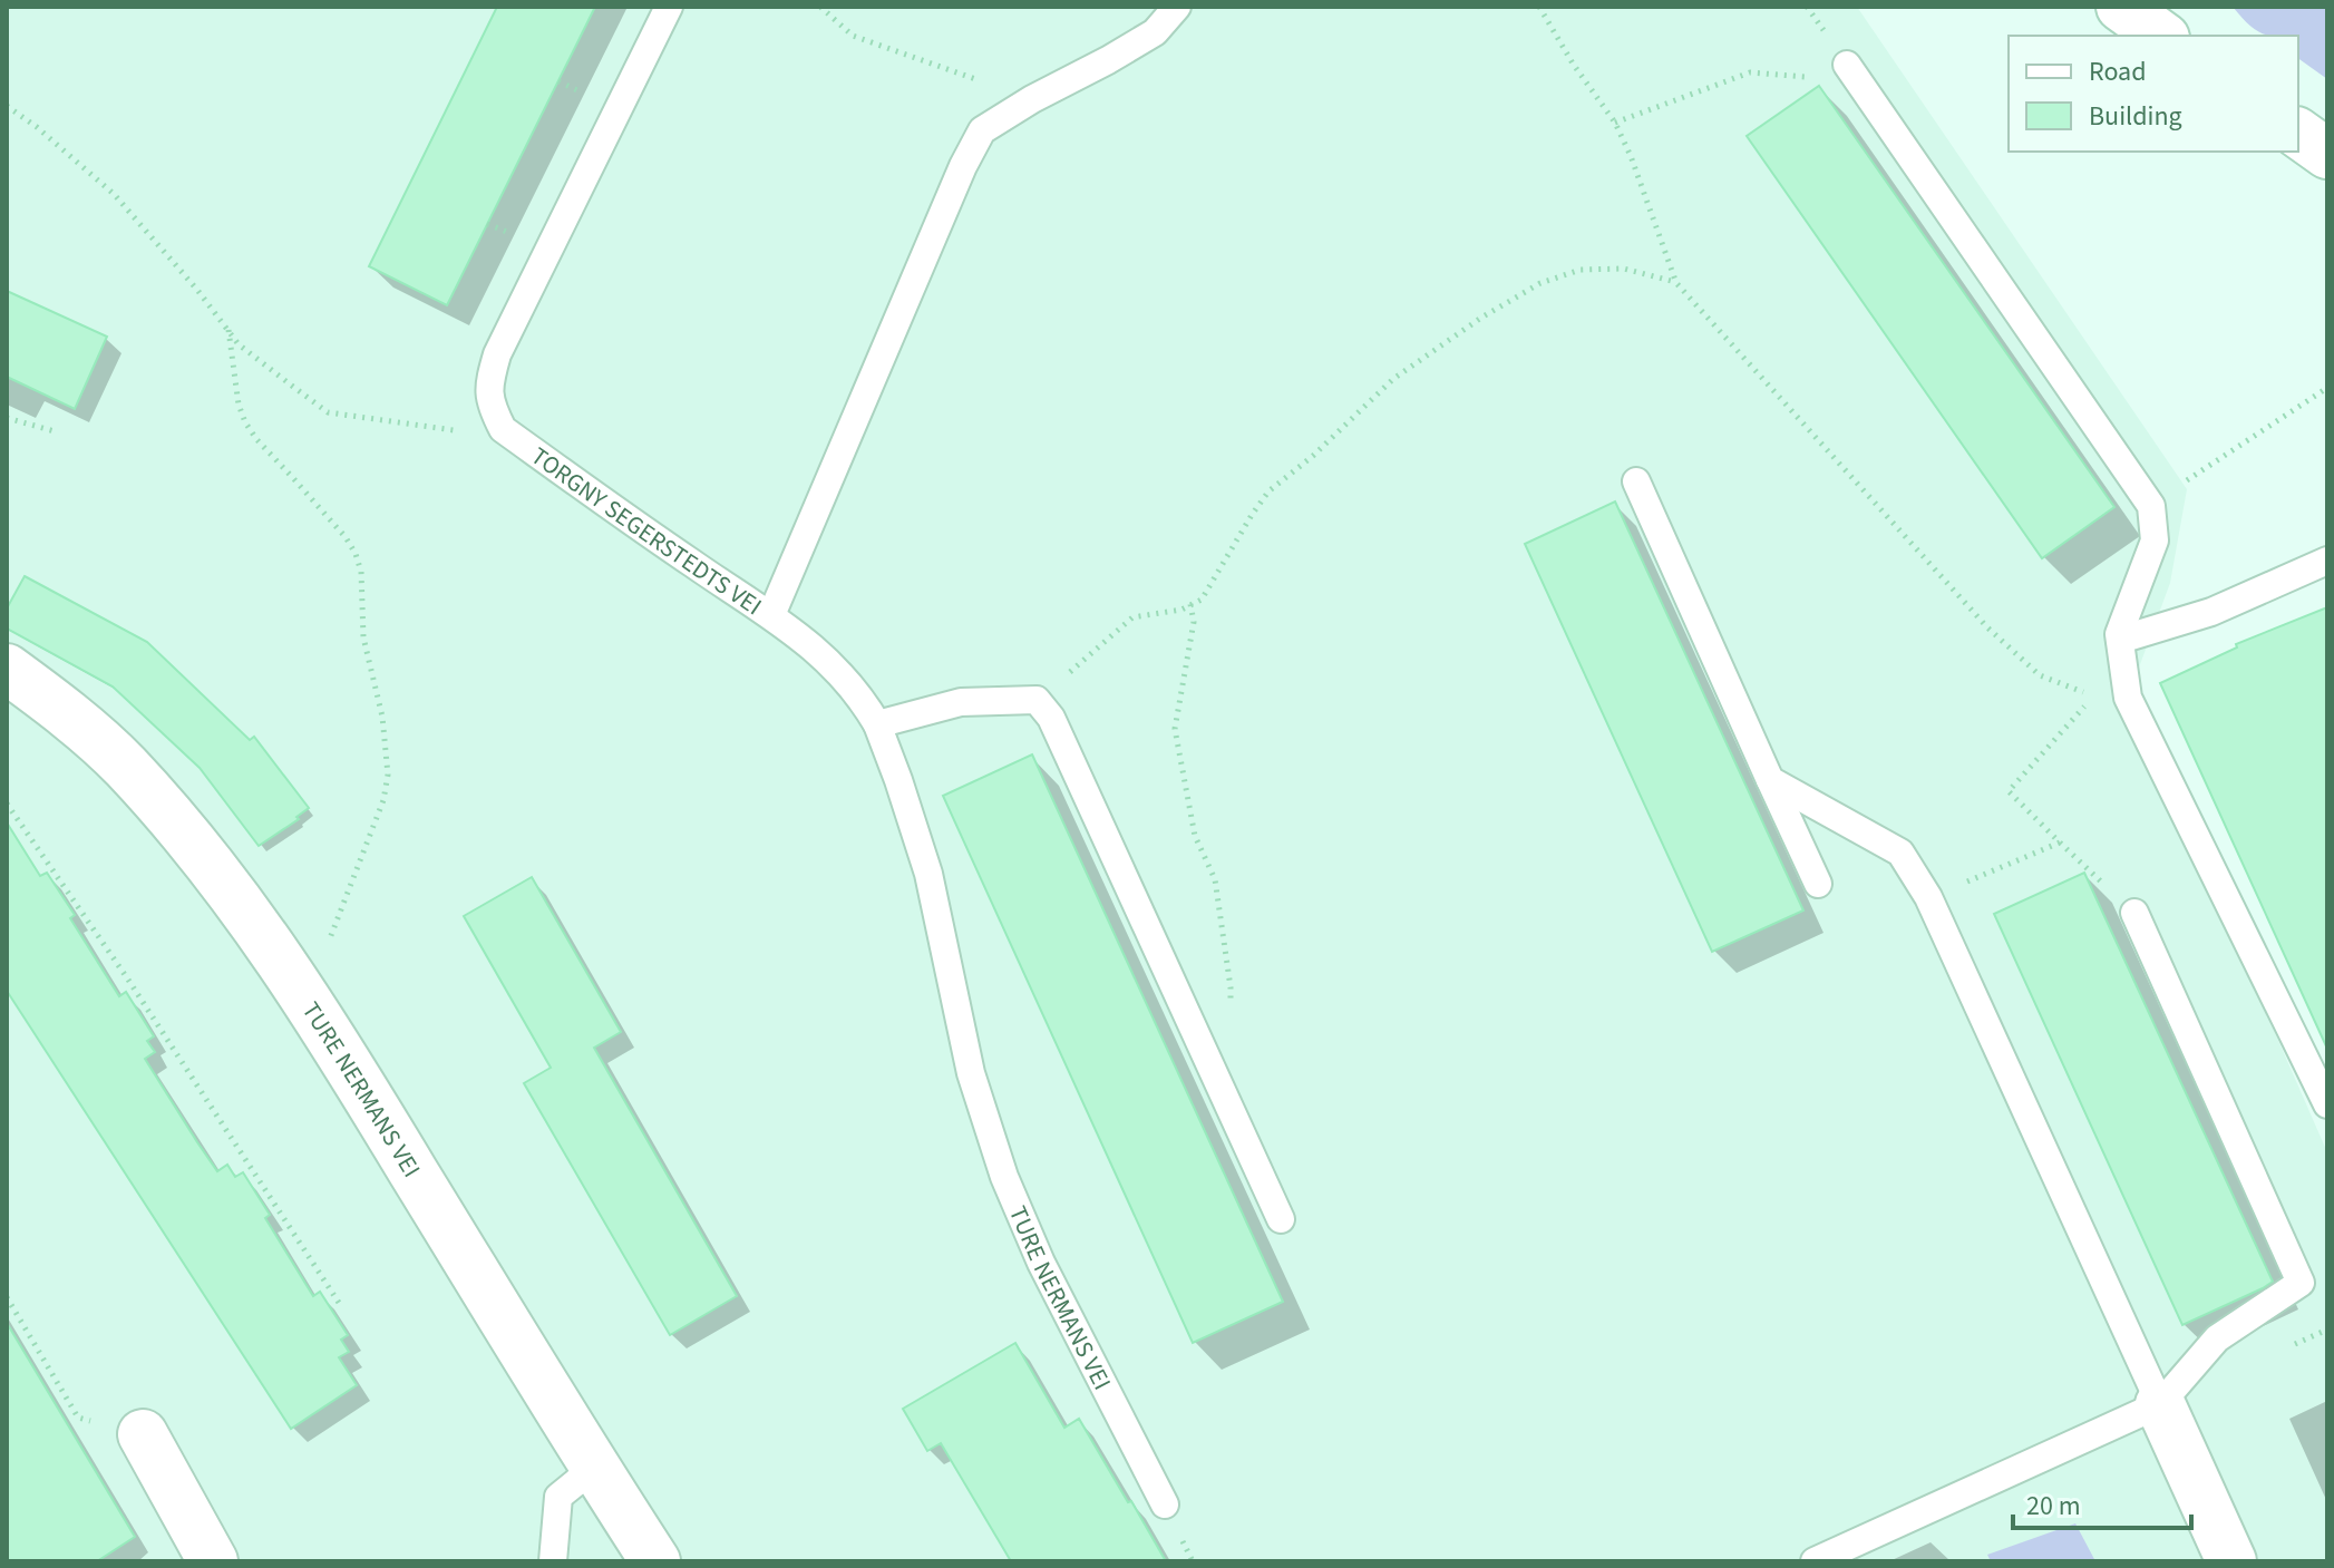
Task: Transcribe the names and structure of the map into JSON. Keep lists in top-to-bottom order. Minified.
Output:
{"streets":{"street":["TURE NERMANS VEI"],"lane":["TORGNY SEGERSTEDTS VEI"]},"crossings":[["TORGNY SEGERSTEDTS VEI","TURE NERMANS VEI"]],"legend":["Road","Building"],"scale_bar":"20 m"}
